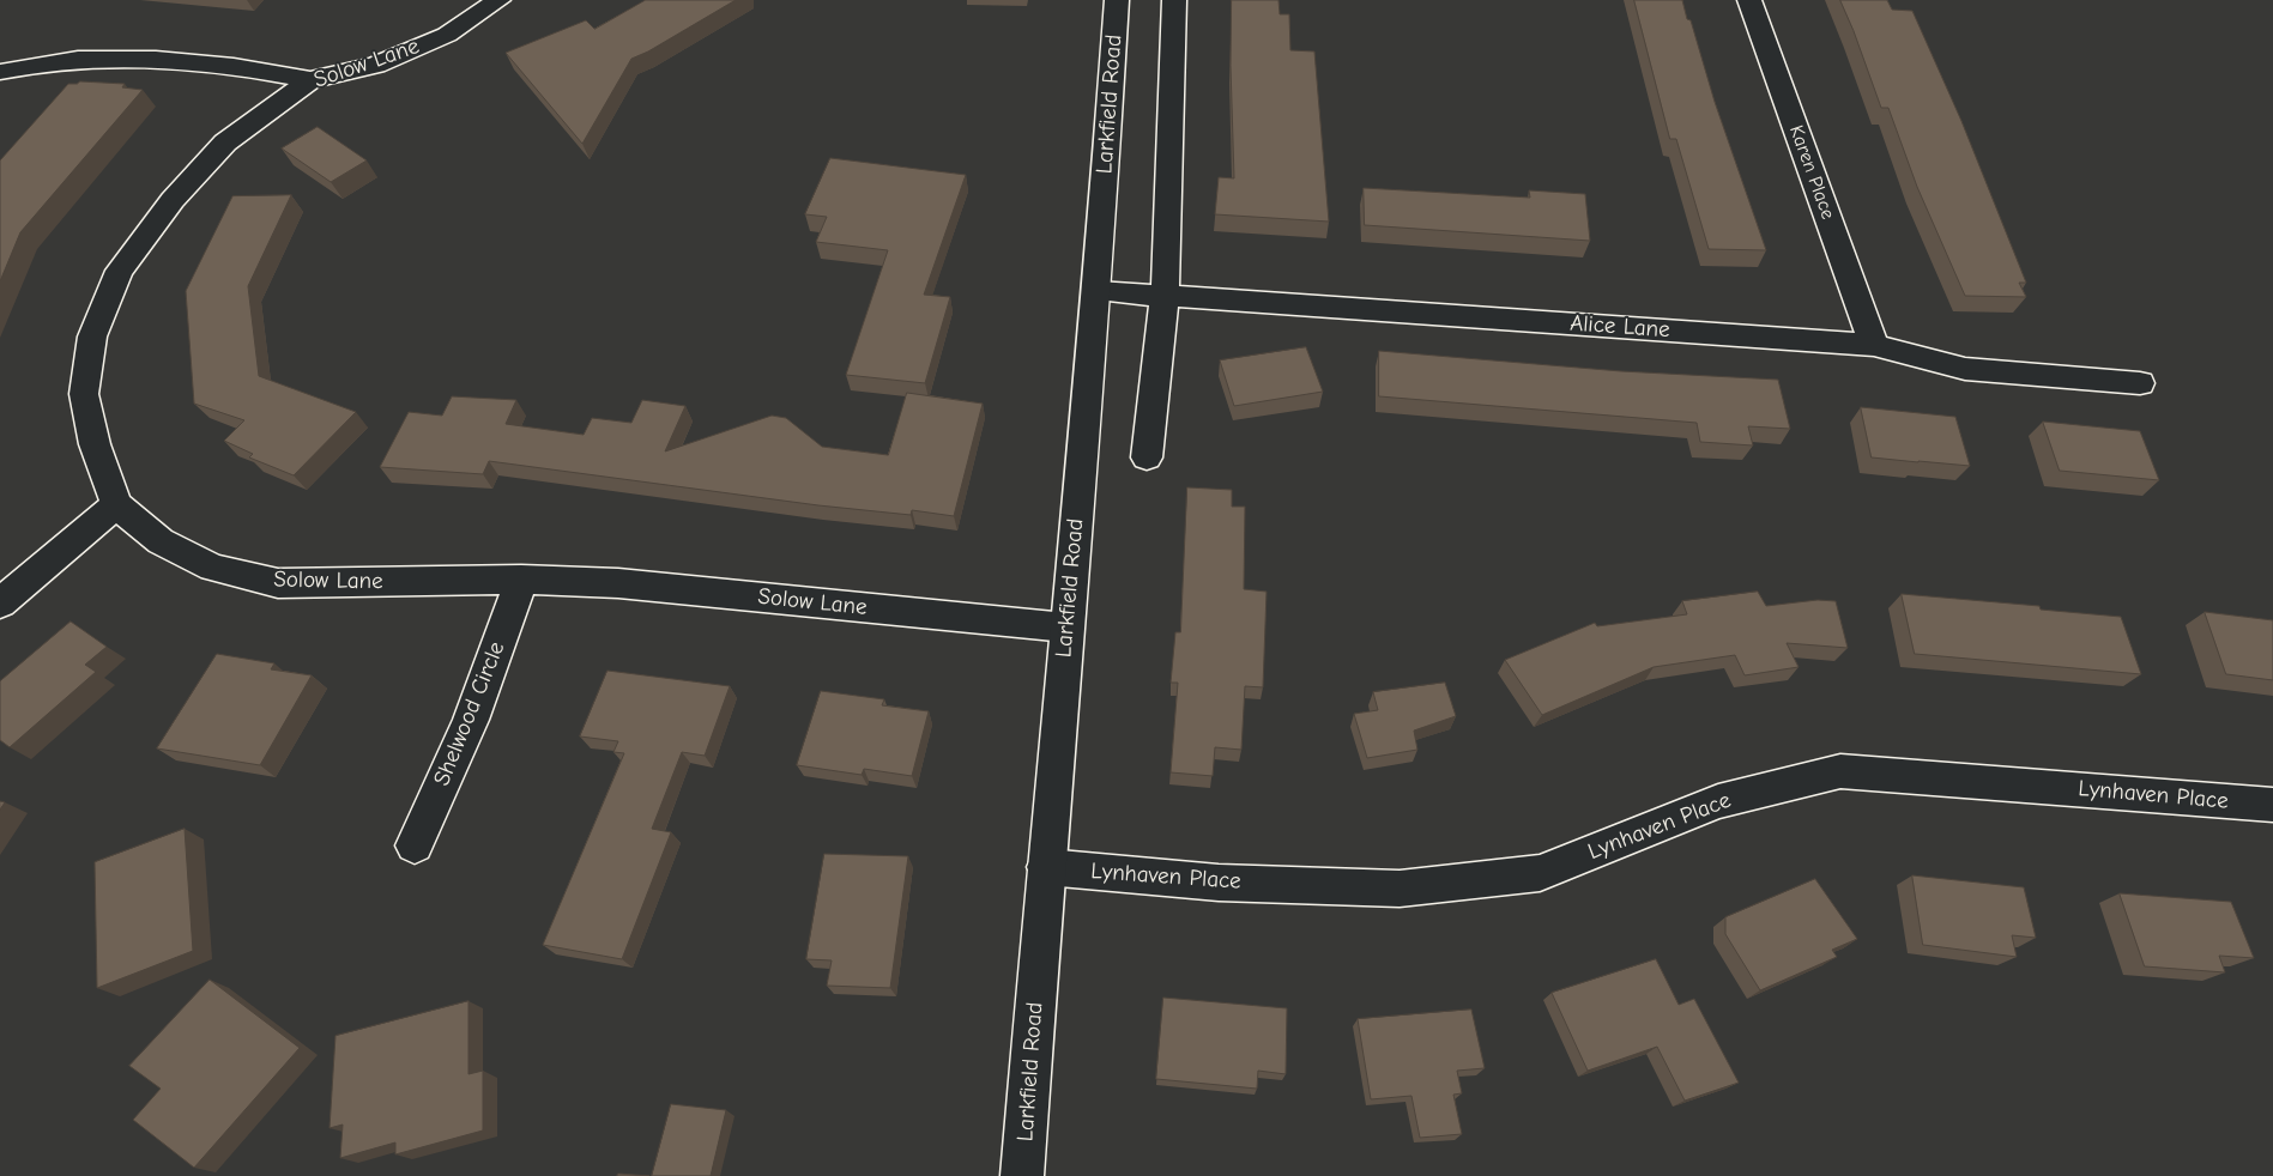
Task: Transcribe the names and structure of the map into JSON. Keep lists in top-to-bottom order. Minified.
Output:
{"streets":{"street":["Solow Lane","Larkfield Road","Karen Place","Alice Lane","Shelwood Circle","Lynhaven Place"]},"crossings":[["Solow Lane","Larkfield Road"],["Solow Lane","Shelwood Circle"],["Larkfield Road","Alice Lane"],["Larkfield Road","Lynhaven Place"],["Karen Place","Alice Lane"]]}
